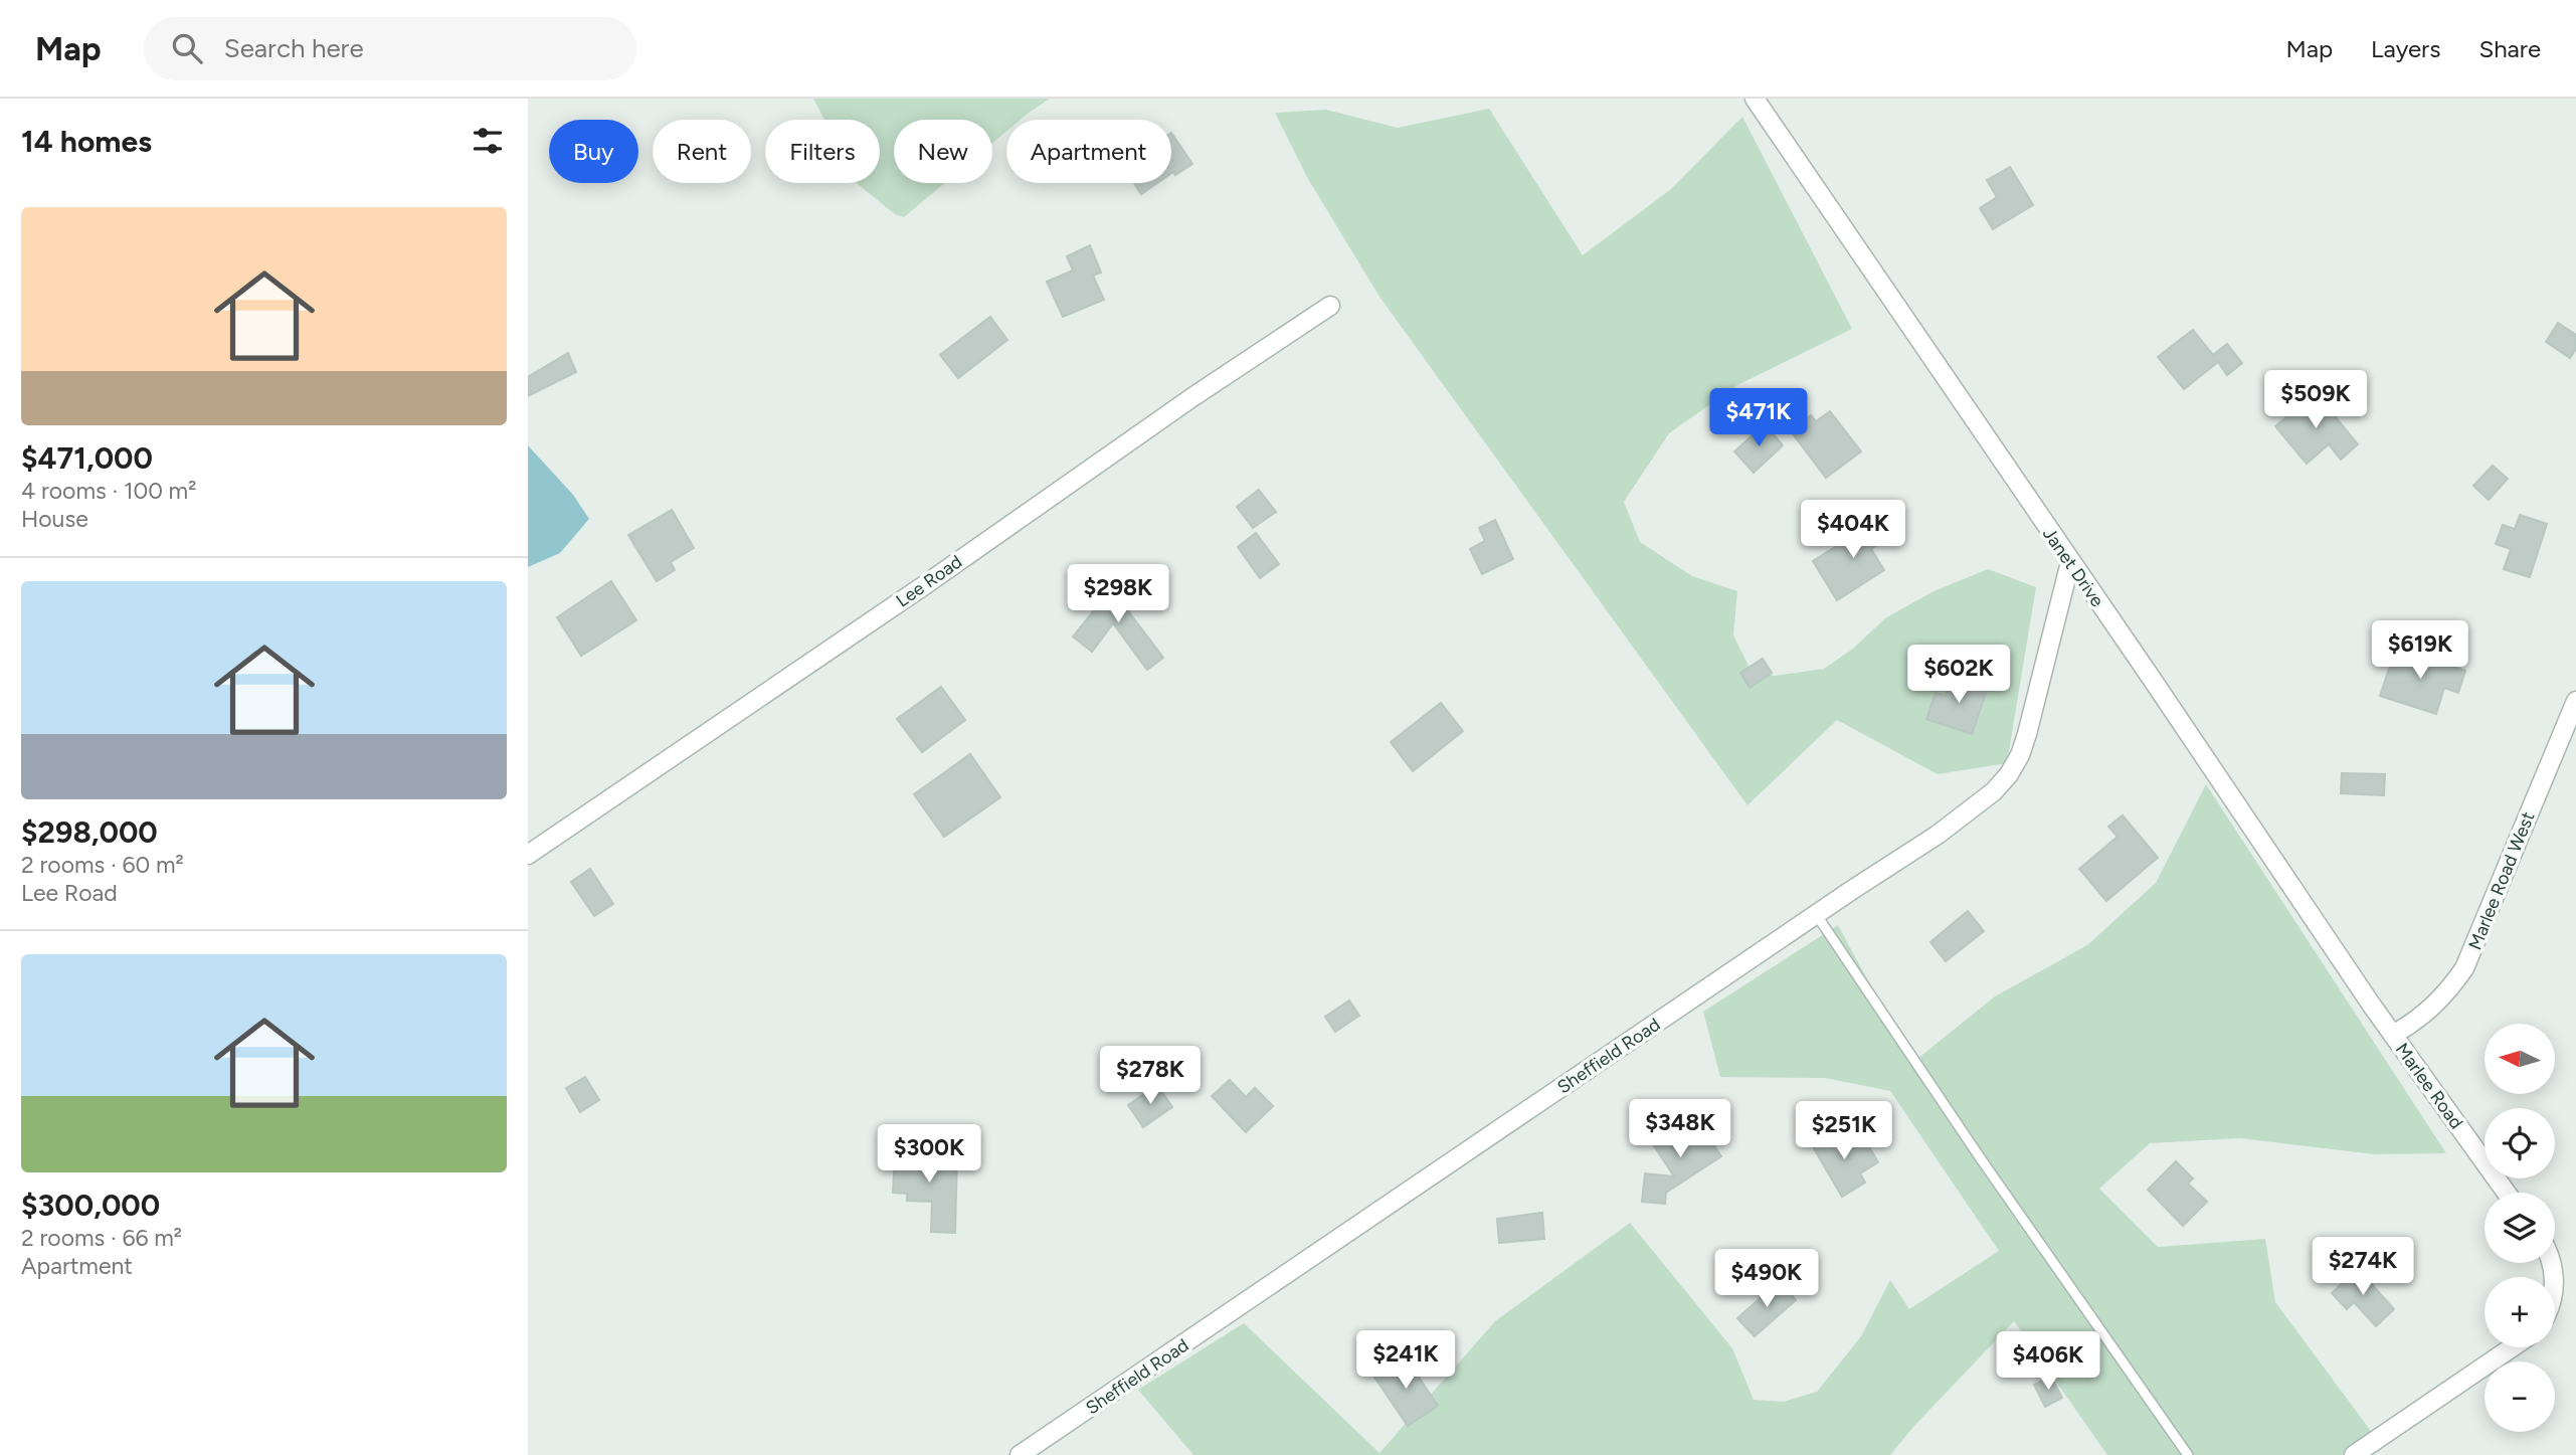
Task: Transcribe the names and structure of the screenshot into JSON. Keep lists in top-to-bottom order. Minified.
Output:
{"streets":{"street":["Janet Drive","Lee Road","Marlee Road West","Sheffield Road","Marlee Road"]},"crossings":[["Janet Drive","Marlee Road West"],["Janet Drive","Sheffield Road"],["Janet Drive","Marlee Road"],["Marlee Road West","Marlee Road"]],"north":"left","page":{"header":"Map","search":"Search here","nav":["Map","Layers","Share"],"heading":"14 homes","chip":["Buy","Rent","Filters","New","Apartment"],"list":[{"name":"$471,000","note":"4 rooms · 100 m² · House"},{"name":"$298,000","note":"2 rooms · 60 m² · Lee Road"},{"name":"$300,000","note":"2 rooms · 66 m² · Apartment"}],"price":["$509K","$471K","$404K","$298K","$619K","$602K","$278K","$348K","$251K","$300K","$274K","$490K","$241K","$406K"],"map_buttons":["+","−"]}}
